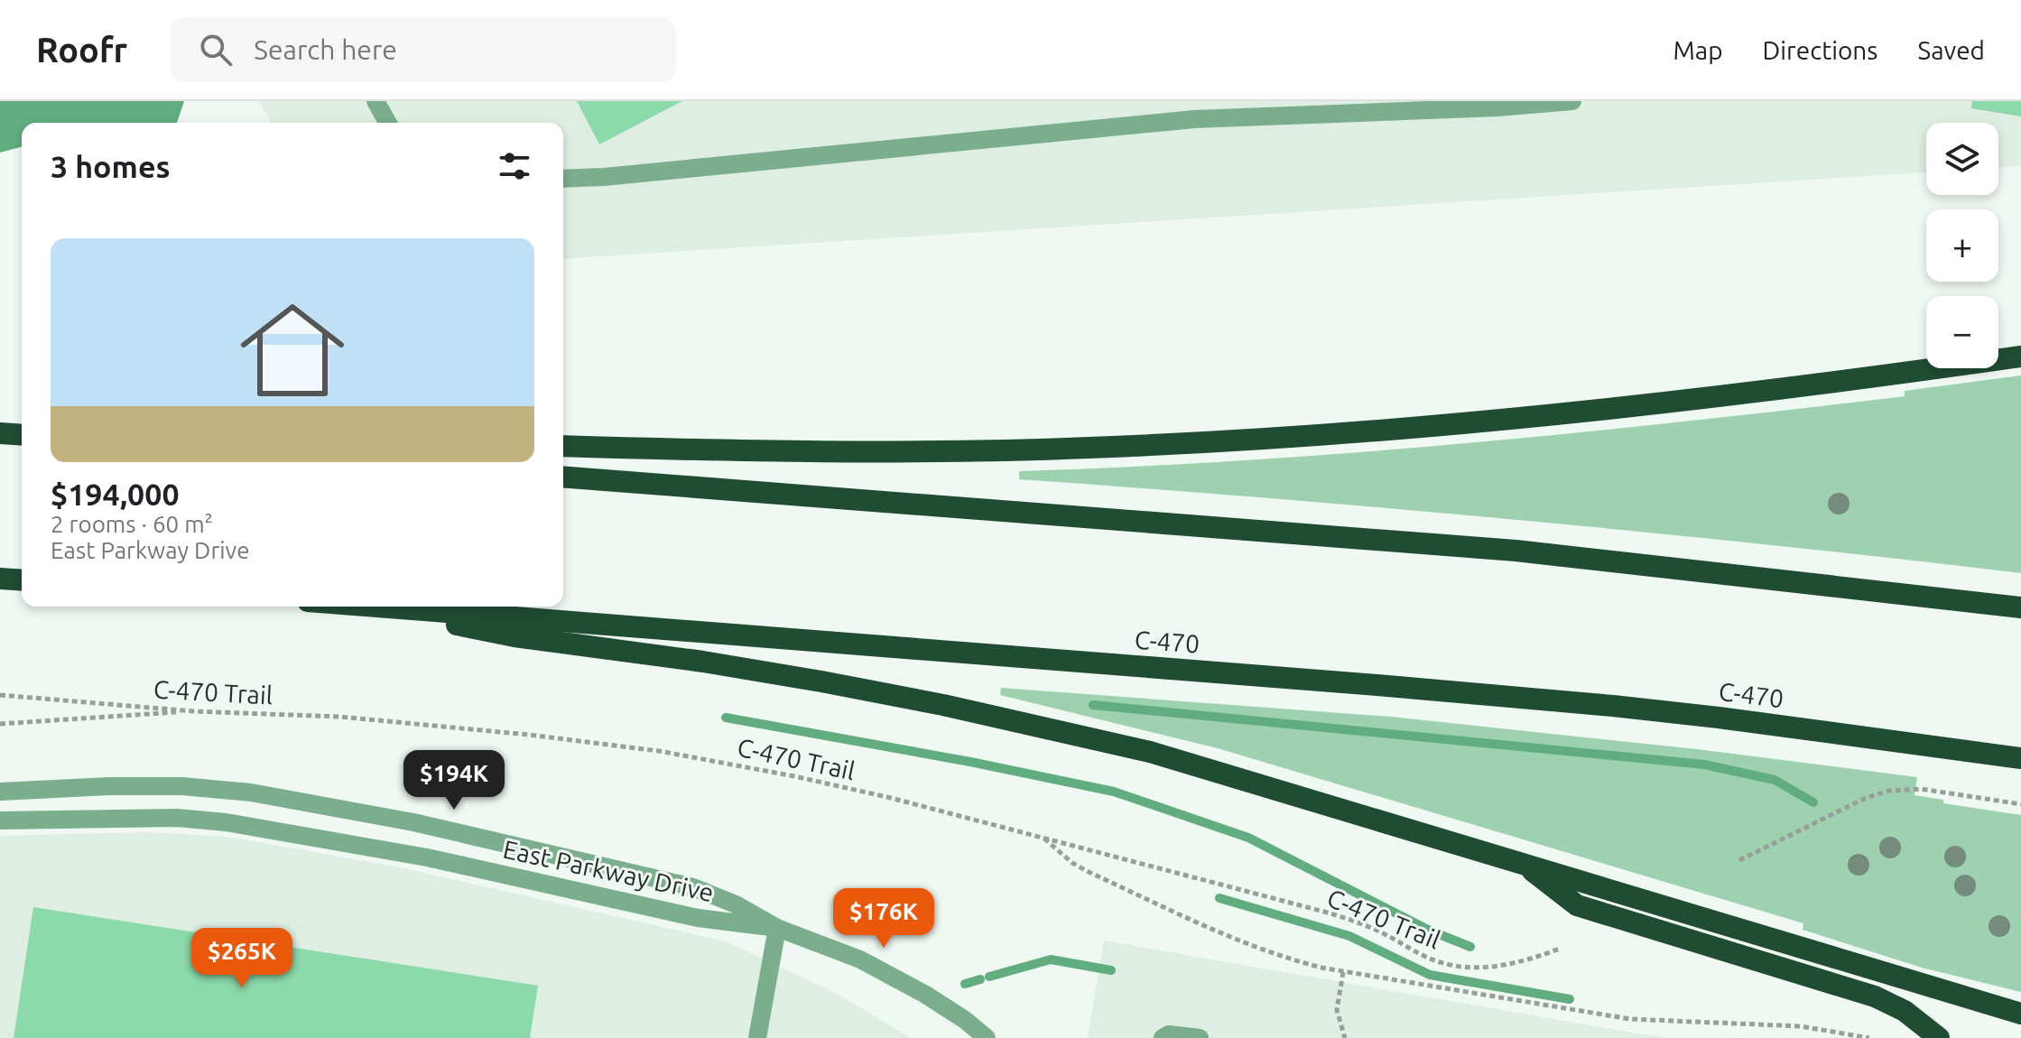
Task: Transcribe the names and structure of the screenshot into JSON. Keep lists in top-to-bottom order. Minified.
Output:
{"streets":{"highway":["C-470"],"street":["East Parkway Drive"],"path":["C-470 Trail"]},"page":{"header":"Roofr","search":"Search here","nav":["Map","Directions","Saved"],"map_buttons":["+","−"],"heading":"3 homes","list":[{"name":"$194,000","note":"2 rooms · 60 m² · East Parkway Drive"}],"price":["$194K","$176K","$265K"]}}
